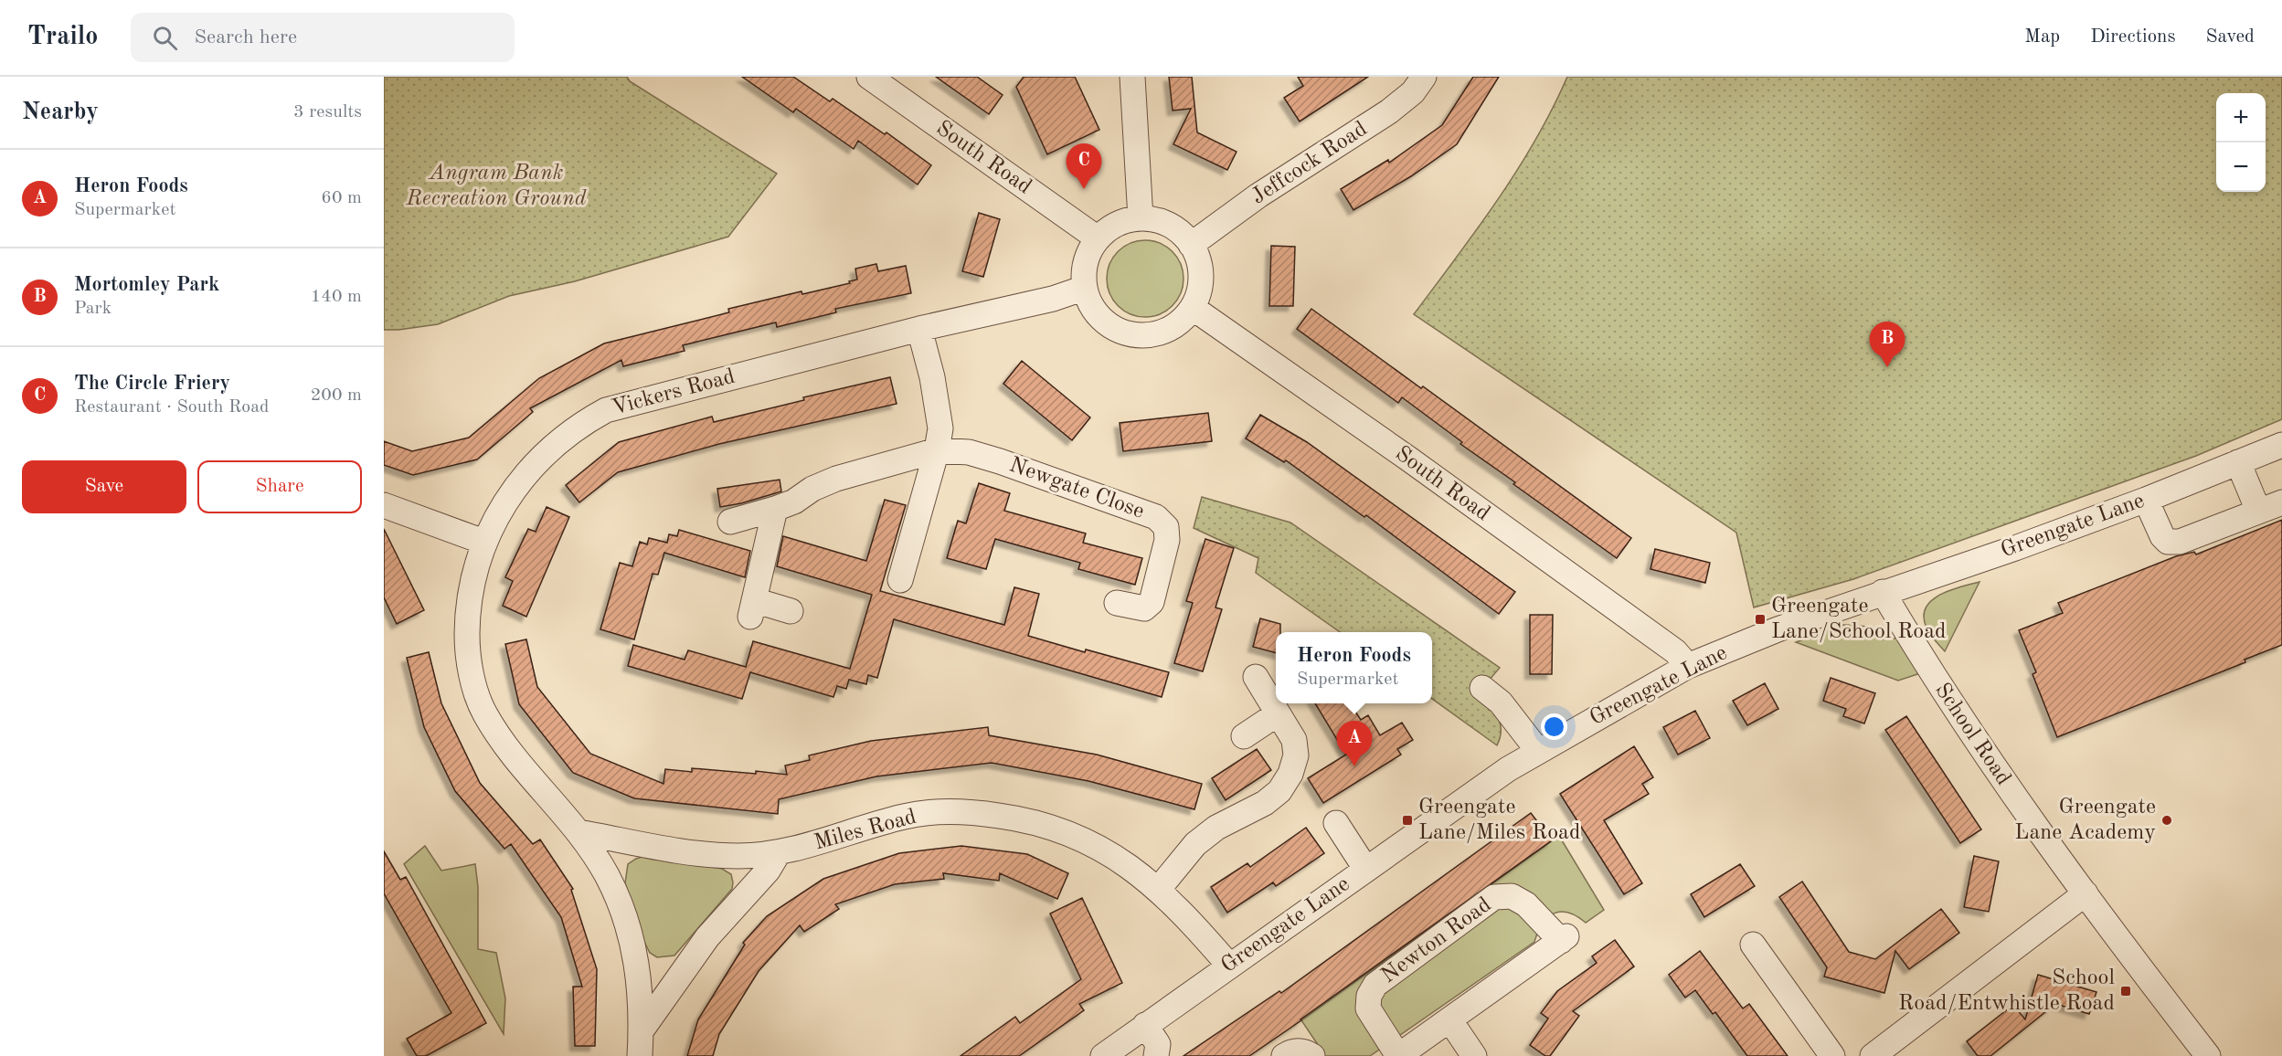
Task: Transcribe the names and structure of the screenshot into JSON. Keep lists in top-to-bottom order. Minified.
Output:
{"streets":{"street":["South Road","Jeffcock Road","Vickers Road","Newgate Close","Greengate Lane","School Road","Miles Road","Newton Road"]},"crossings":[["South Road","Jeffcock Road"],["South Road","Vickers Road"],["South Road","Greengate Lane"],["Jeffcock Road","Vickers Road"],["Vickers Road","Miles Road"],["Greengate Lane","School Road"],["Greengate Lane","Miles Road"]],"parks":["Angram Bank Recreation Ground"],"places":{"transit":["Greengate Lane/School Road","Greengate Lane/Miles Road","School Road/Entwhistle Road"],"other":["Greengate Lane Academy"]},"page":{"header":"Trailo","search":"Search here","nav":["Map","Directions","Saved"],"heading":["Nearby","3 results"],"map_buttons":["+","−"],"pins":["C","B","A"],"list":[{"mark":"A","name":"Heron Foods","note":"Supermarket","value":"60 m"},{"mark":"B","name":"Mortomley Park","note":"Park","value":"140 m"},{"mark":"C","name":"The Circle Friery","note":"Restaurant · South Road","value":"200 m"}],"buttons":["Save","Share"],"popup":["Heron Foods","Supermarket"]}}
